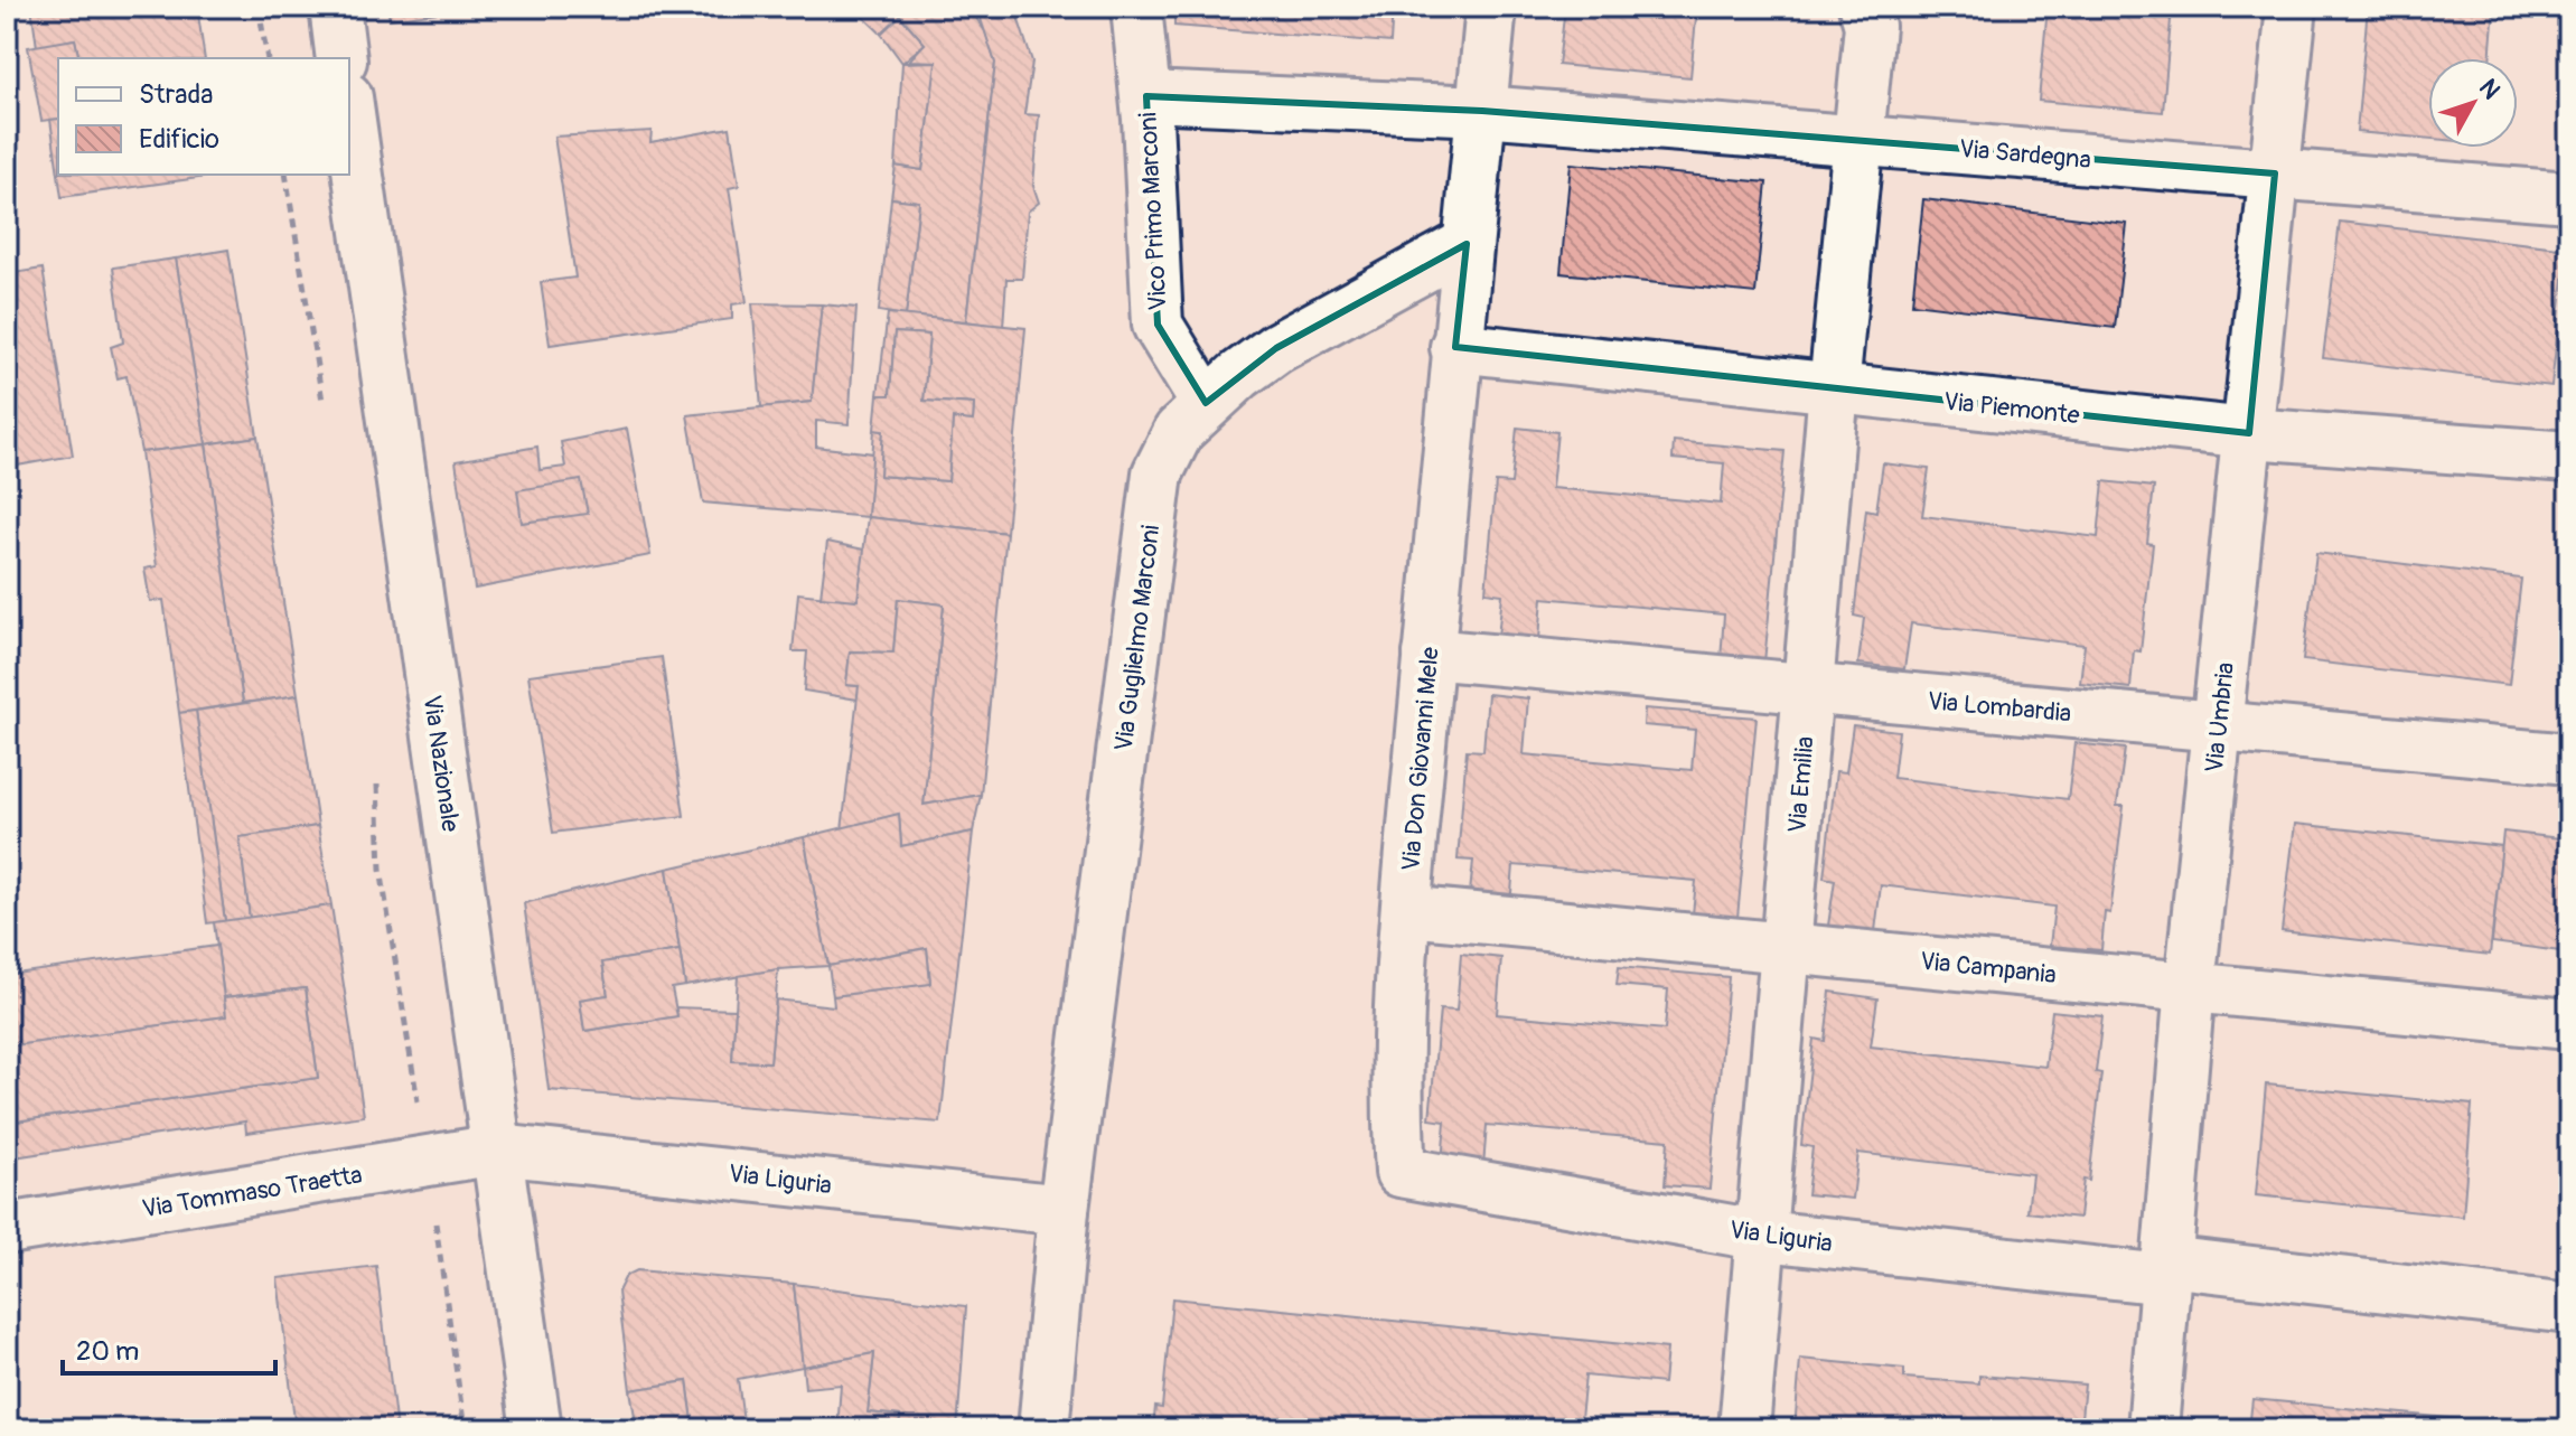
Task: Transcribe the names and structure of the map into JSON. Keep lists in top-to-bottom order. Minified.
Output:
{"streets":{"street":["Via Sardegna","Vico Primo Marconi","Via Piemonte","Via Guglielmo Marconi","Via Lombardia","Via Umbria","Via Don Giovanni Mele","Via Nazionale","Via Emilia","Via Campania","Via Liguria","Via Tommaso Traetta"]},"crossings":[["Via Sardegna","Vico Primo Marconi"],["Via Sardegna","Via Umbria"],["Via Sardegna","Via Emilia"],["Vico Primo Marconi","Via Guglielmo Marconi"],["Via Piemonte","Via Umbria"],["Via Piemonte","Via Don Giovanni Mele"],["Via Piemonte","Via Emilia"],["Via Guglielmo Marconi","Via Don Giovanni Mele"],["Via Guglielmo Marconi","Via Liguria"],["Via Lombardia","Via Umbria"],["Via Lombardia","Via Don Giovanni Mele"],["Via Lombardia","Via Emilia"],["Via Umbria","Via Campania"],["Via Umbria","Via Liguria"],["Via Don Giovanni Mele","Via Campania"],["Via Don Giovanni Mele","Via Liguria"],["Via Nazionale","Via Liguria"],["Via Nazionale","Via Tommaso Traetta"],["Via Emilia","Via Campania"],["Via Emilia","Via Liguria"],["Via Liguria","Via Tommaso Traetta"]],"legend":["Strada","Edificio"],"scale_bar":"20 m","north":"top right"}
